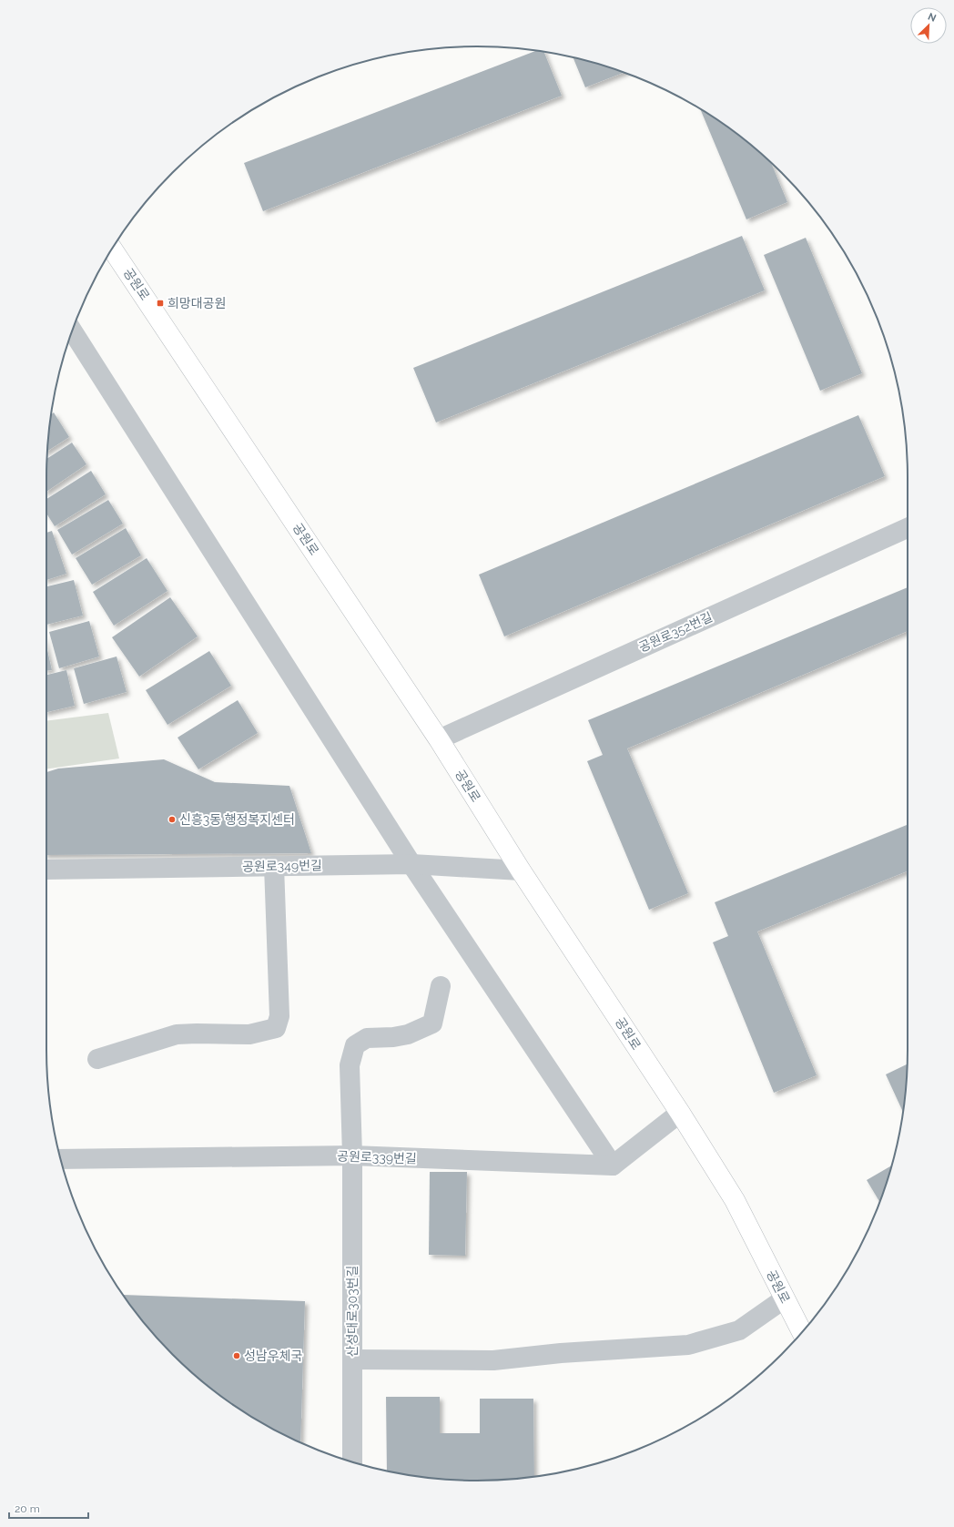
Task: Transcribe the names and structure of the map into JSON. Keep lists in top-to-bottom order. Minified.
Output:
{"streets":{"main road":["공원로"],"street":["공원로352번길","공원로349번길","공원로339번길","산성대로303번길"]},"crossings":[["공원로","공원로352번길"],["공원로","공원로349번길"],["공원로339번길","산성대로303번길"]],"places":{"transit":["희망대공원"],"other":["신흥3동 행정복지센터","성남우체국"]},"scale_bar":"20 m","north":"top right"}
